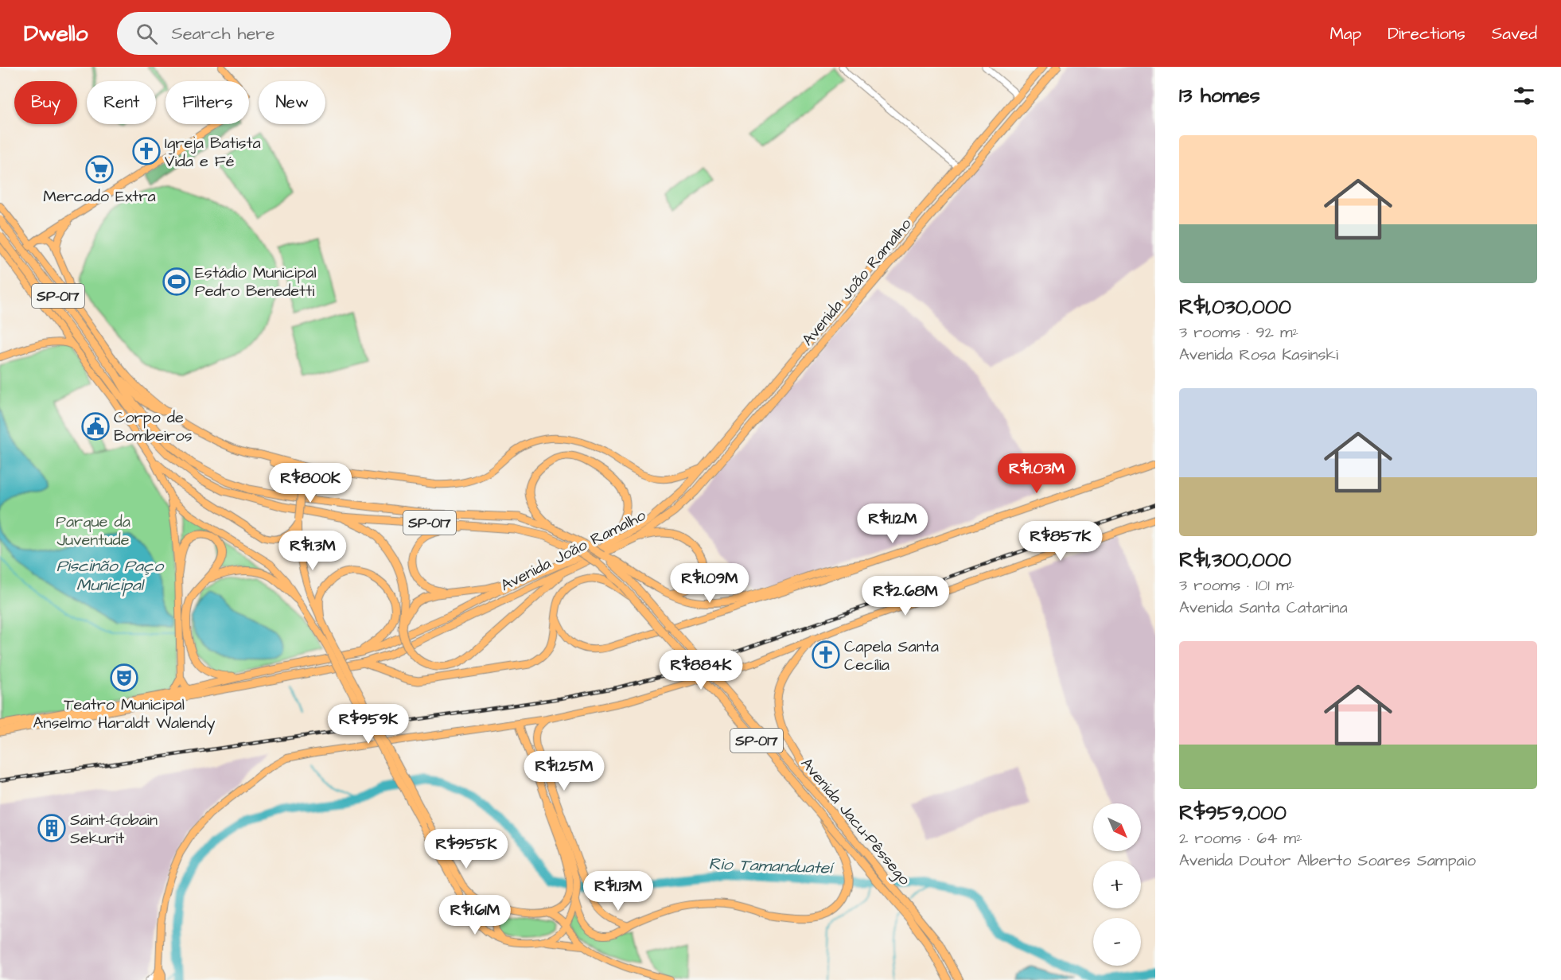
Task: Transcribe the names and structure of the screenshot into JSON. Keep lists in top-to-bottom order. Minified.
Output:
{"streets":{"highway":["Avenida João Ramalho","SP-017","Avenida Jacu-Pêssego"]},"crossings":[["Avenida João Ramalho","SP-017"],["Avenida João Ramalho","Avenida Jacu-Pêssego"],["SP-017","Avenida Jacu-Pêssego"]],"water":["Piscinão Paço Municipal","Rio Tamanduateí"],"parks":["Parque da Juventude"],"places":{"church":["Igreja Batista Vida e Fé","Capela Santa Cecília"],"supermarket":["Mercado Extra"],"sports":["Estádio Municipal Pedro Benedetti"],"public building":["Corpo de Bombeiros"],"theatre":["Teatro Municipal Anselmo Haraldt Walendy"],"building":["Saint-Gobain Sekurit"]},"north":"bottom right","page":{"header":"Dwello","search":"Search here","nav":["Map","Directions","Saved"],"heading":"13 homes","chip":["Buy","Rent","Filters","New"],"list":[{"name":"R$1,030,000","note":"3 rooms · 92 m² · Avenida Rosa Kasinski"},{"name":"R$1,300,000","note":"3 rooms · 101 m² · Avenida Santa Catarina"},{"name":"R$959,000","note":"2 rooms · 64 m² · Avenida Doutor Alberto Soares Sampaio"}],"price":["R$1.03M","R$800K","R$1.12M","R$857K","R$1.3M","R$1.09M","R$2.68M","R$884K","R$959K","R$1.25M","R$955K","R$1.13M","R$1.61M"],"map_buttons":["+","−"]}}
